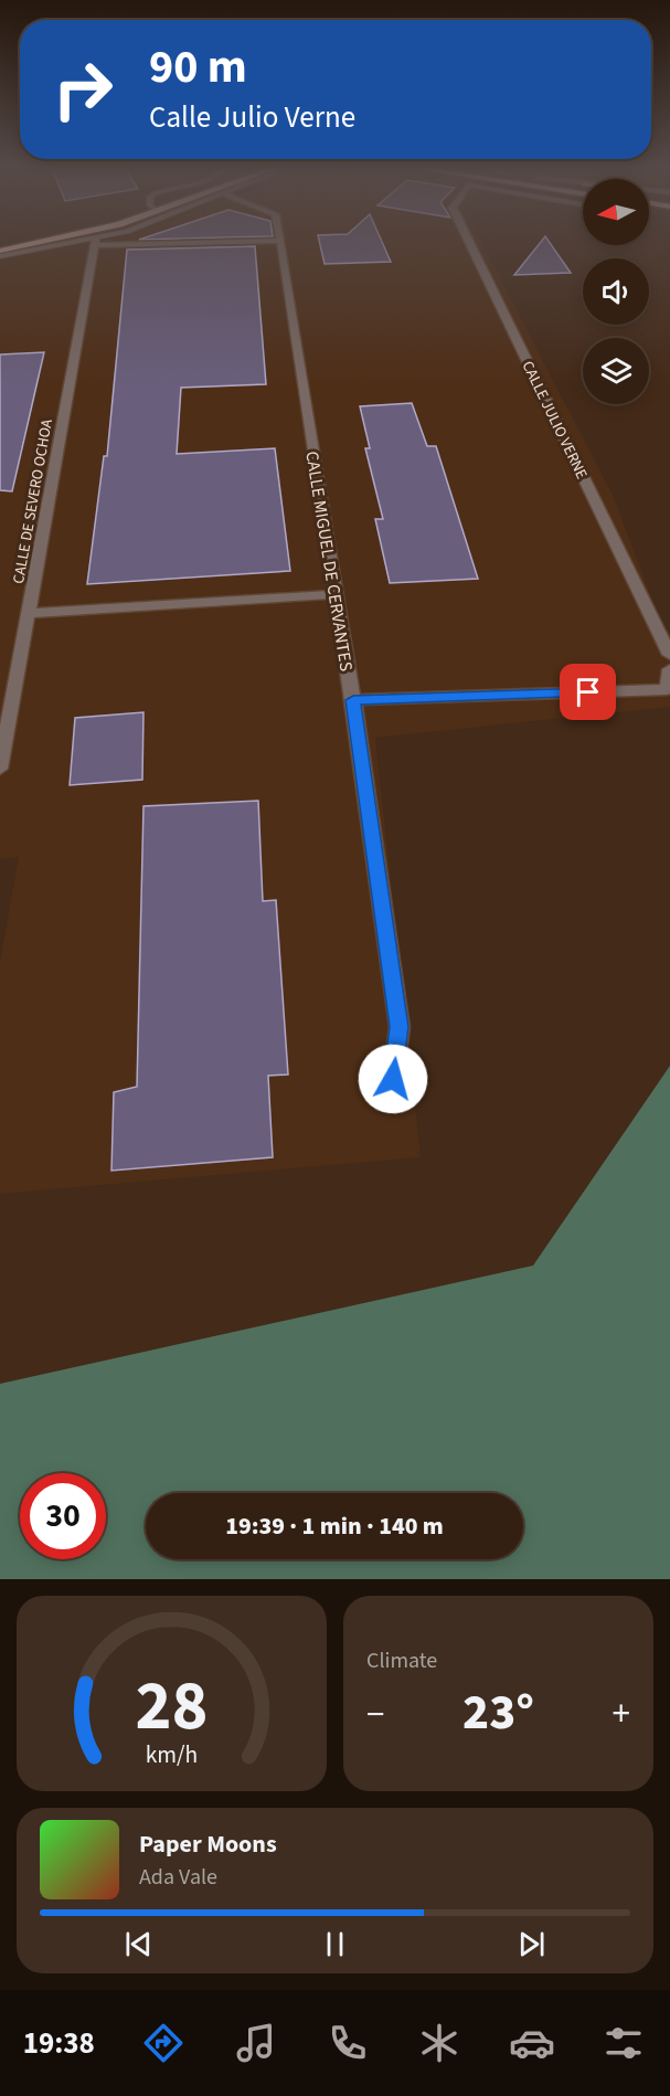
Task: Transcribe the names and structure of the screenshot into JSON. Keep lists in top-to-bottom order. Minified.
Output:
{"streets":{"street":["CALLE JULIO VERNE","CALLE DE SEVERO OCHOA","CALLE MIGUEL DE CERVANTES"]},"north":"left","page":{"turn":["90 m","Calle Julio Verne"],"limit":"30","trip":"19:39 · 1 min · 140 m","tile":"Climate","heat":["−","23°","+"],"song":["Paper Moons","Ada Vale"],"tabs":"19:38","gauge":["28","km/h"]}}
